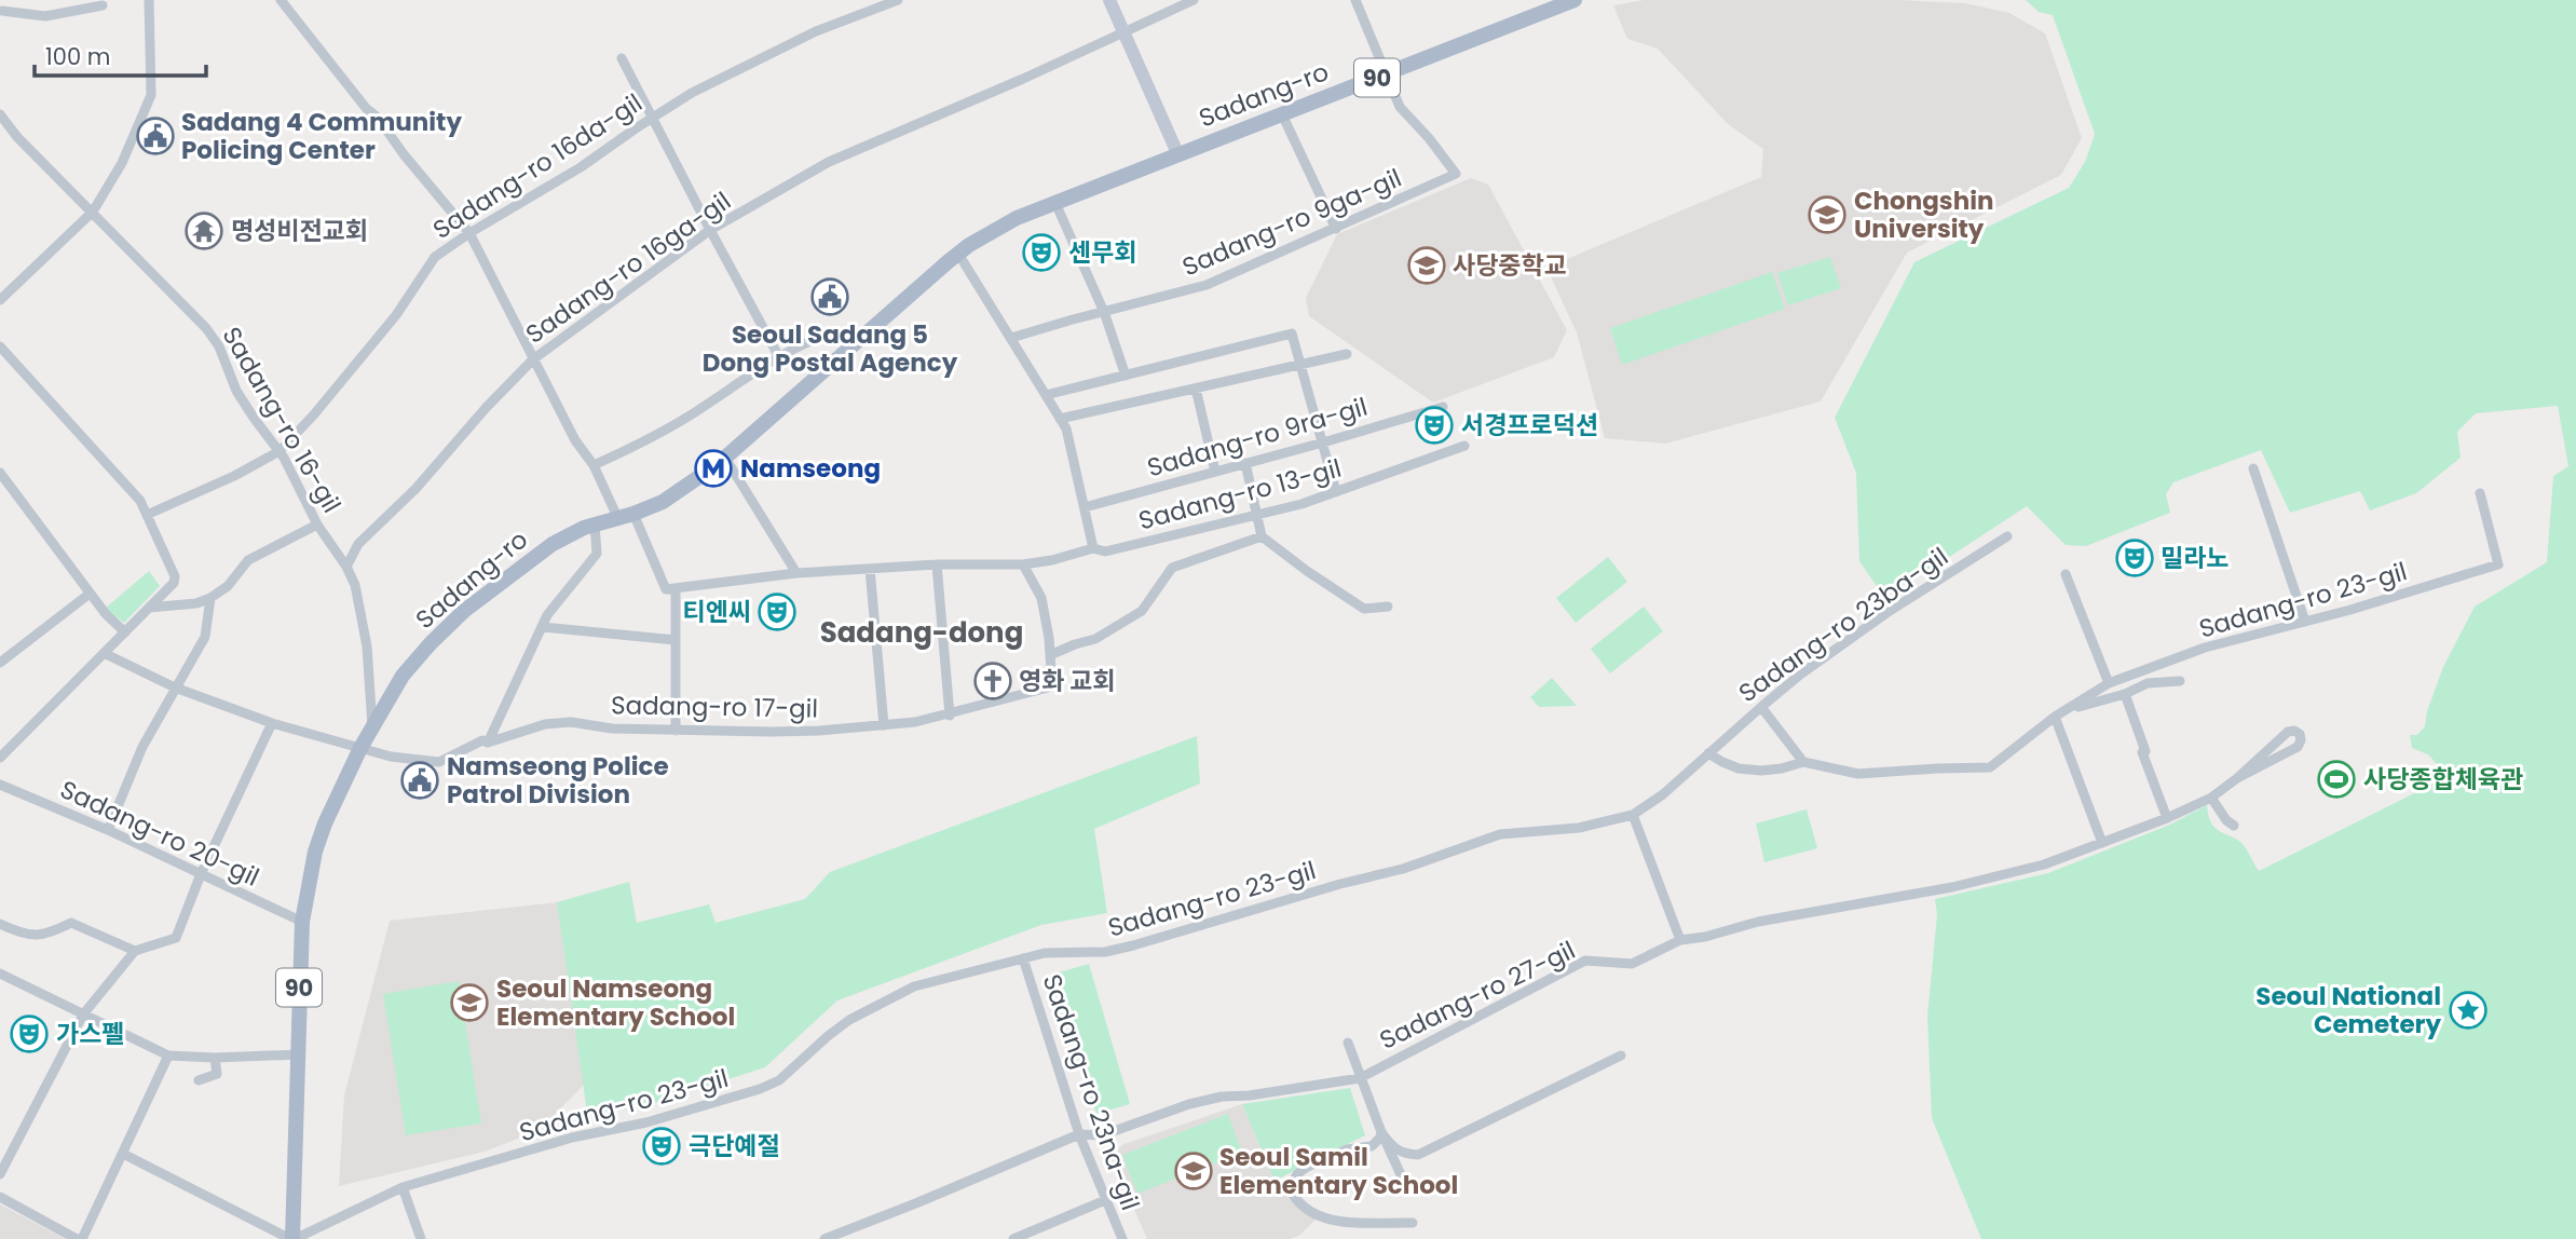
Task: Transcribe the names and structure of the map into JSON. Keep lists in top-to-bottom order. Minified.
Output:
{"streets":{"main road":["90","Sadang-ro"],"street":["Sadang-ro 16da-gil","Sadang-ro 9ga-gil","Sadang-ro 16ga-gil","Sadang-ro 16-gil","Sadang-ro 9ra-gil","Sadang-ro 13-gil","Sadang-ro 23-gil","Sadang-ro 23ba-gil","Sadang-ro 17-gil","Sadang-ro 20-gil","Sadang-ro 27-gil","Sadang-ro 23na-gil"]},"crossings":[["Sadang-ro","Sadang-ro 9ga-gil"],["Sadang-ro","Sadang-ro 16-gil"],["Sadang-ro","Sadang-ro 23-gil"],["Sadang-ro","Sadang-ro 17-gil"],["Sadang-ro","Sadang-ro 20-gil"],["Sadang-ro 16da-gil","Sadang-ro 16-gil"],["Sadang-ro 16ga-gil","Sadang-ro 16-gil"],["Sadang-ro 23-gil","Sadang-ro 23ba-gil"],["Sadang-ro 23-gil","Sadang-ro 23na-gil"],["Sadang-ro 27-gil","Sadang-ro 23na-gil"]],"districts":["Sadang-dong"],"places":{"public building":["Sadang 4 Community Policing Center","Seoul Sadang 5 Dong Postal Agency","Namseong Police Patrol Division"],"school or university":["Chongshin University","사당중학교","Seoul Namseong Elementary School","Seoul Samil Elementary School"],"temple":["명성비전교회"],"theatre":["센무회","서경프로덕션","밀라노","티엔씨","가스펠","극단예절"],"metro station":["Namseong"],"church":["영화 교회"],"sports":["사당종합체육관"],"place":["Seoul National Cemetery"]},"scale_bar":"100 m"}
